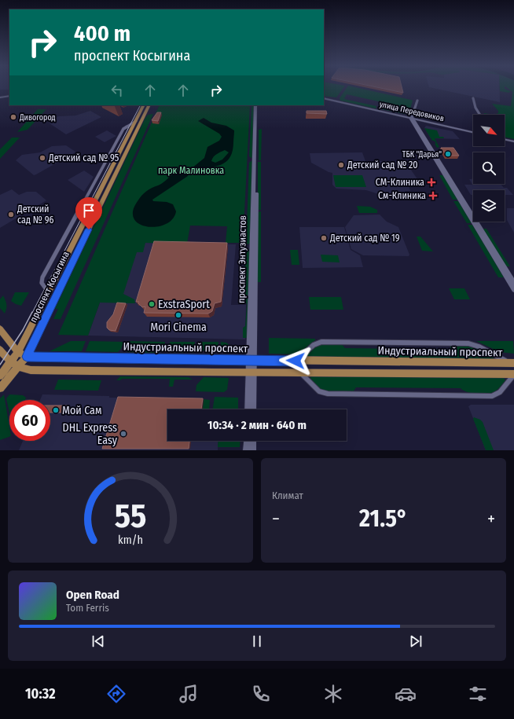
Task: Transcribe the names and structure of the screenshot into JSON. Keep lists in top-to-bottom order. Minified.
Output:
{"streets":{"main road":["улица Передовиков","проспект Косыгина","Индустриальный проспект"],"street":["проспект Энтузиастов"]},"crossings":[["проспект Энтузиастов","Индустриальный проспект"],["проспект Косыгина","Индустриальный проспект"]],"parks":["парк Малиновка"],"places":{"other":["Дивогород","ТБК \"Дарья\"","Детский сад № 95","Детский сад № 20","Детский сад № 96","Детский сад № 19","ExstraSport","Mori Cinema","Мой Сам","DHL Express Easy"],"health":["СМ-Клиника","См-Клиника"]},"north":"bottom right","page":{"turn":["400 m","проспект Косыгина"],"limit":"60","trip":"10:34 · 2 мин · 640 m","tile":"Климат","heat":["−","21.5°","+"],"song":["Open Road","Tom Ferris"],"tabs":"10:32","gauge":["55","km/h"]}}
